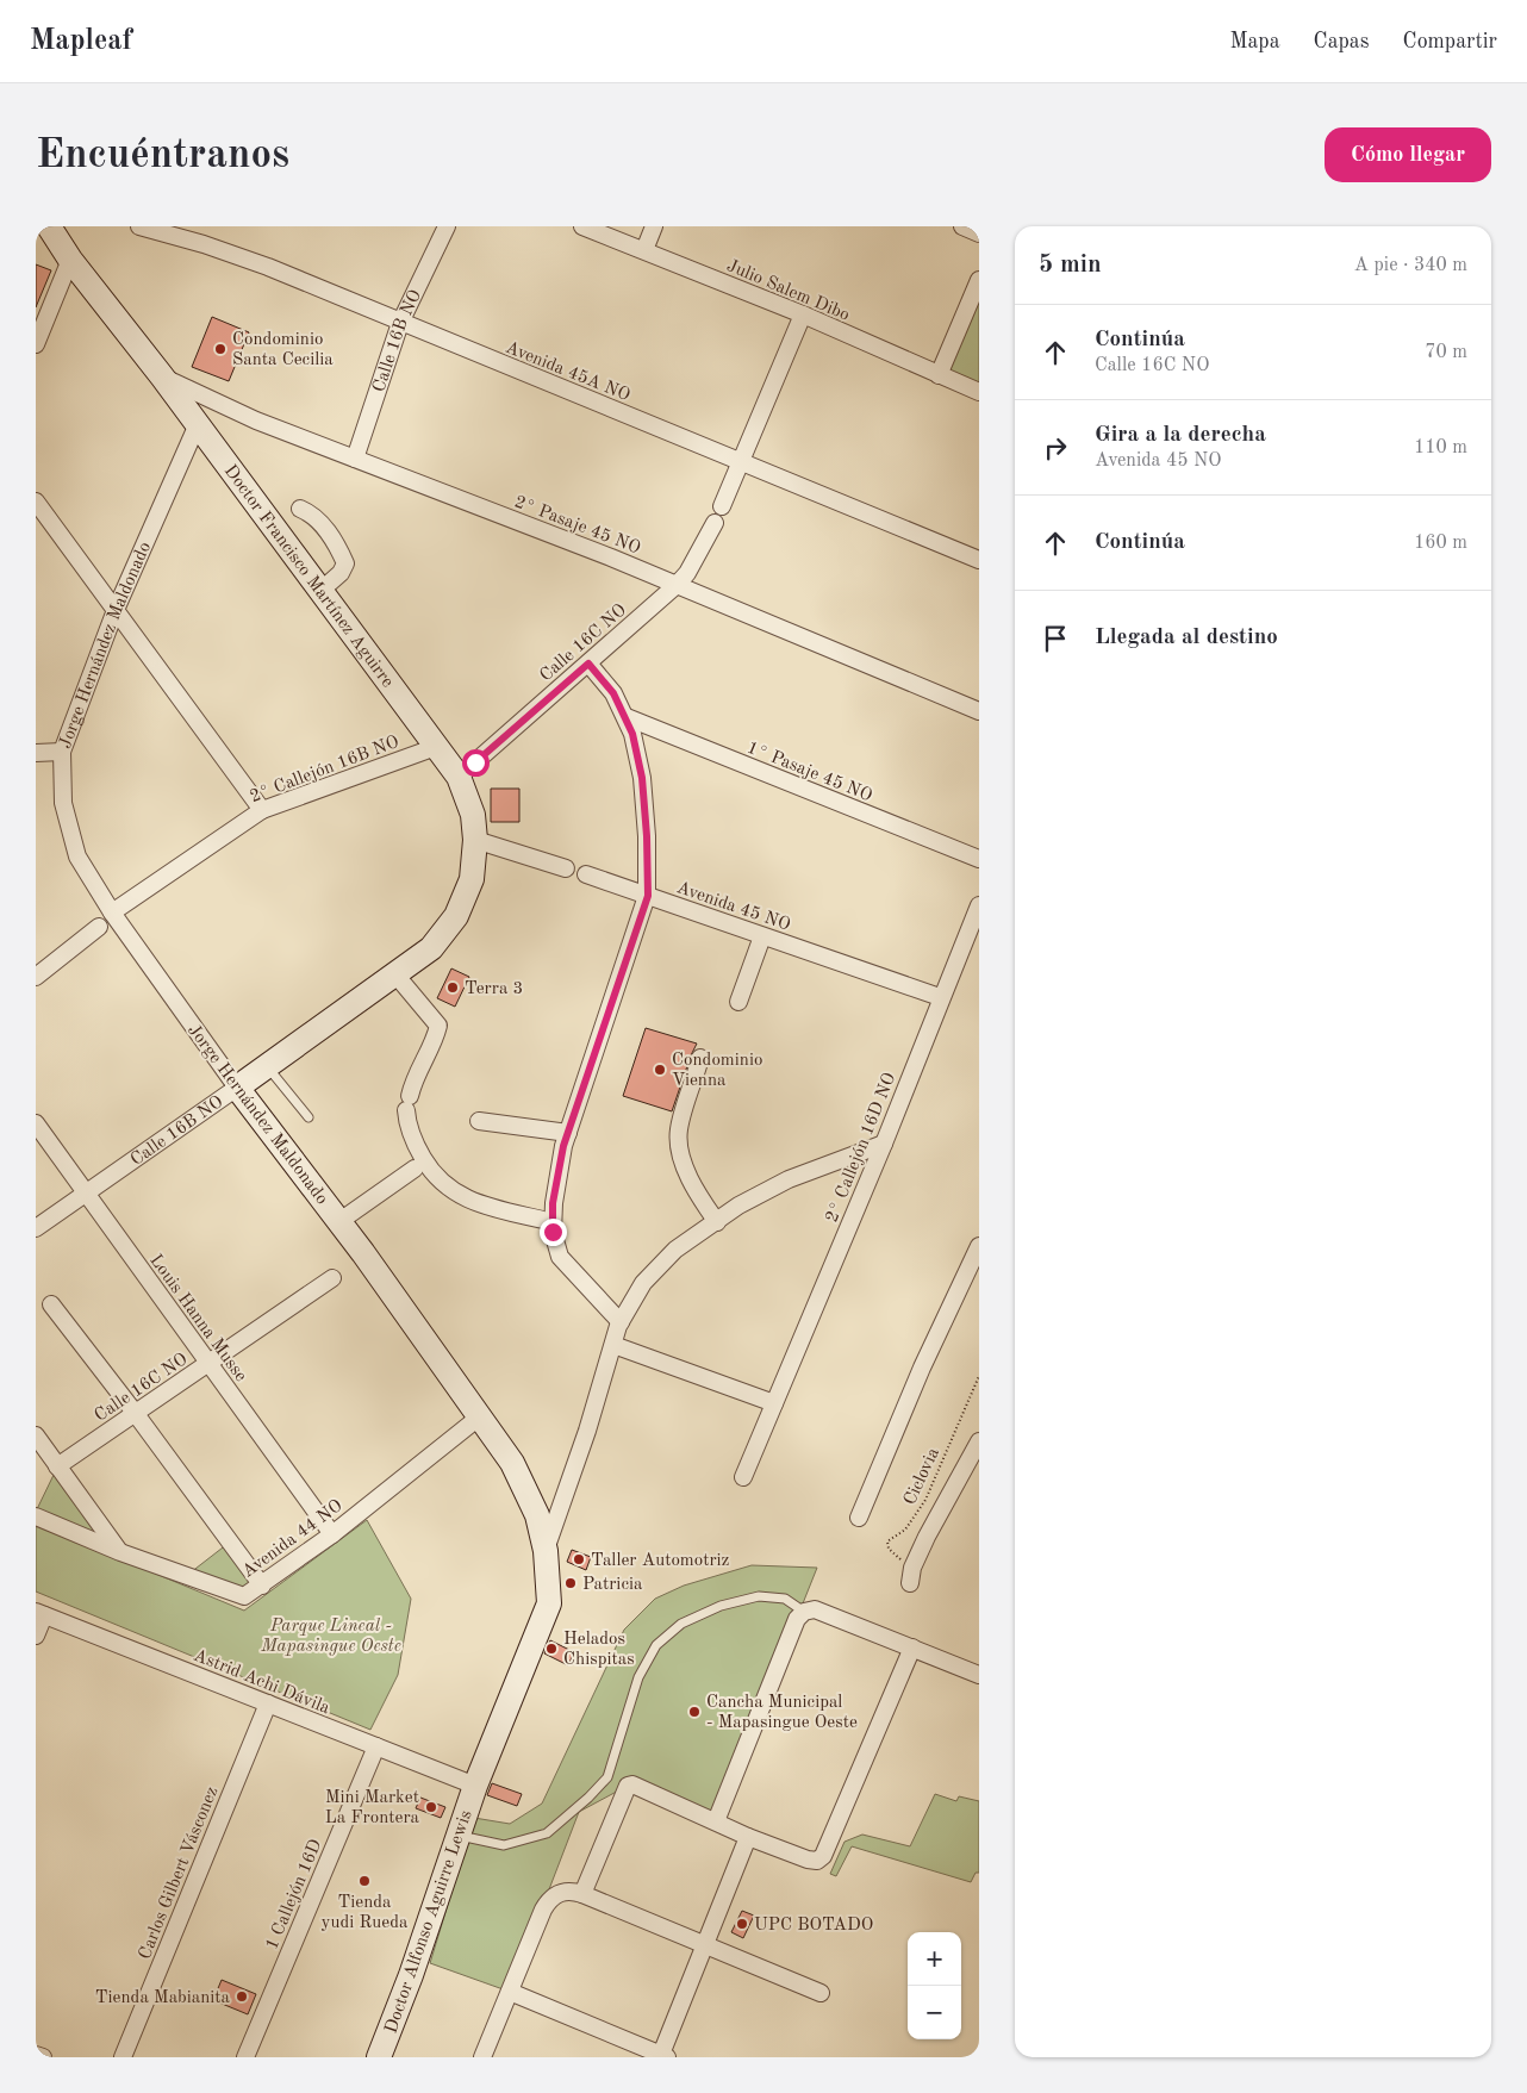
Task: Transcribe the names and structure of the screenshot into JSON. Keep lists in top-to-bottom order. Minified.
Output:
{"streets":{"street":["Julio Salem Dibo","Calle 16B NO","Avenida 45A NO","2° Pasaje 45 NO","Doctor Francisco Martínez Aguirre","Calle 16C NO","Jorge Hernández Maldonado","2° Callejón 16B NO","1° Pasaje 45 NO","Avenida 45 NO","2° Callejón 16D NO","Louis Hanna Musse","Avenida 44 NO","Astrid Achi Dávila","Carlos Gilbert Vásconez","1 Callejón 16D","Doctor Alfonso Aguirre Lewis"],"path":["Ciclovia"]},"crossings":[["Calle 16B NO","Avenida 45A NO"],["Calle 16B NO","2° Pasaje 45 NO"],["Calle 16B NO","Doctor Francisco Martínez Aguirre"],["Calle 16B NO","Jorge Hernández Maldonado"],["Calle 16B NO","Louis Hanna Musse"],["2° Pasaje 45 NO","Doctor Francisco Martínez Aguirre"],["2° Pasaje 45 NO","Calle 16C NO"],["Doctor Francisco Martínez Aguirre","Calle 16C NO"],["Doctor Francisco Martínez Aguirre","Jorge Hernández Maldonado"],["Doctor Francisco Martínez Aguirre","2° Callejón 16B NO"],["Calle 16C NO","Avenida 45 NO"],["Calle 16C NO","Louis Hanna Musse"],["Jorge Hernández Maldonado","2° Callejón 16B NO"],["Jorge Hernández Maldonado","Avenida 44 NO"],["Jorge Hernández Maldonado","Astrid Achi Dávila"],["Jorge Hernández Maldonado","Doctor Alfonso Aguirre Lewis"],["1° Pasaje 45 NO","Avenida 45 NO"],["Avenida 45 NO","2° Callejón 16D NO"],["Louis Hanna Musse","Avenida 44 NO"],["Astrid Achi Dávila","Carlos Gilbert Vásconez"],["Astrid Achi Dávila","1 Callejón 16D"],["Astrid Achi Dávila","Doctor Alfonso Aguirre Lewis"]],"parks":["Parque Lineal - Mapasingue Oeste"],"places":["Condominio Santa Cecilia","Terra 3","Condominio Vienna","Taller Automotriz","Patricia","Helados Chispitas","Cancha Municipal - Mapasingue Oeste","Mini Market La Frontera","Tienda yudi Rueda","UPC BOTADO","Tienda Mabianita"],"page":{"header":"Mapleaf","nav":["Mapa","Capas","Compartir"],"buttons":"Cómo llegar","title":"Encuéntranos","heading":["5 min","A pie · 340 m"],"list":[["Continúa","Calle 16C NO","70 m"],["Gira a la derecha","Avenida 45 NO","110 m"],["Continúa","160 m"],"Llegada al destino"],"map_buttons":["+","−"]}}
